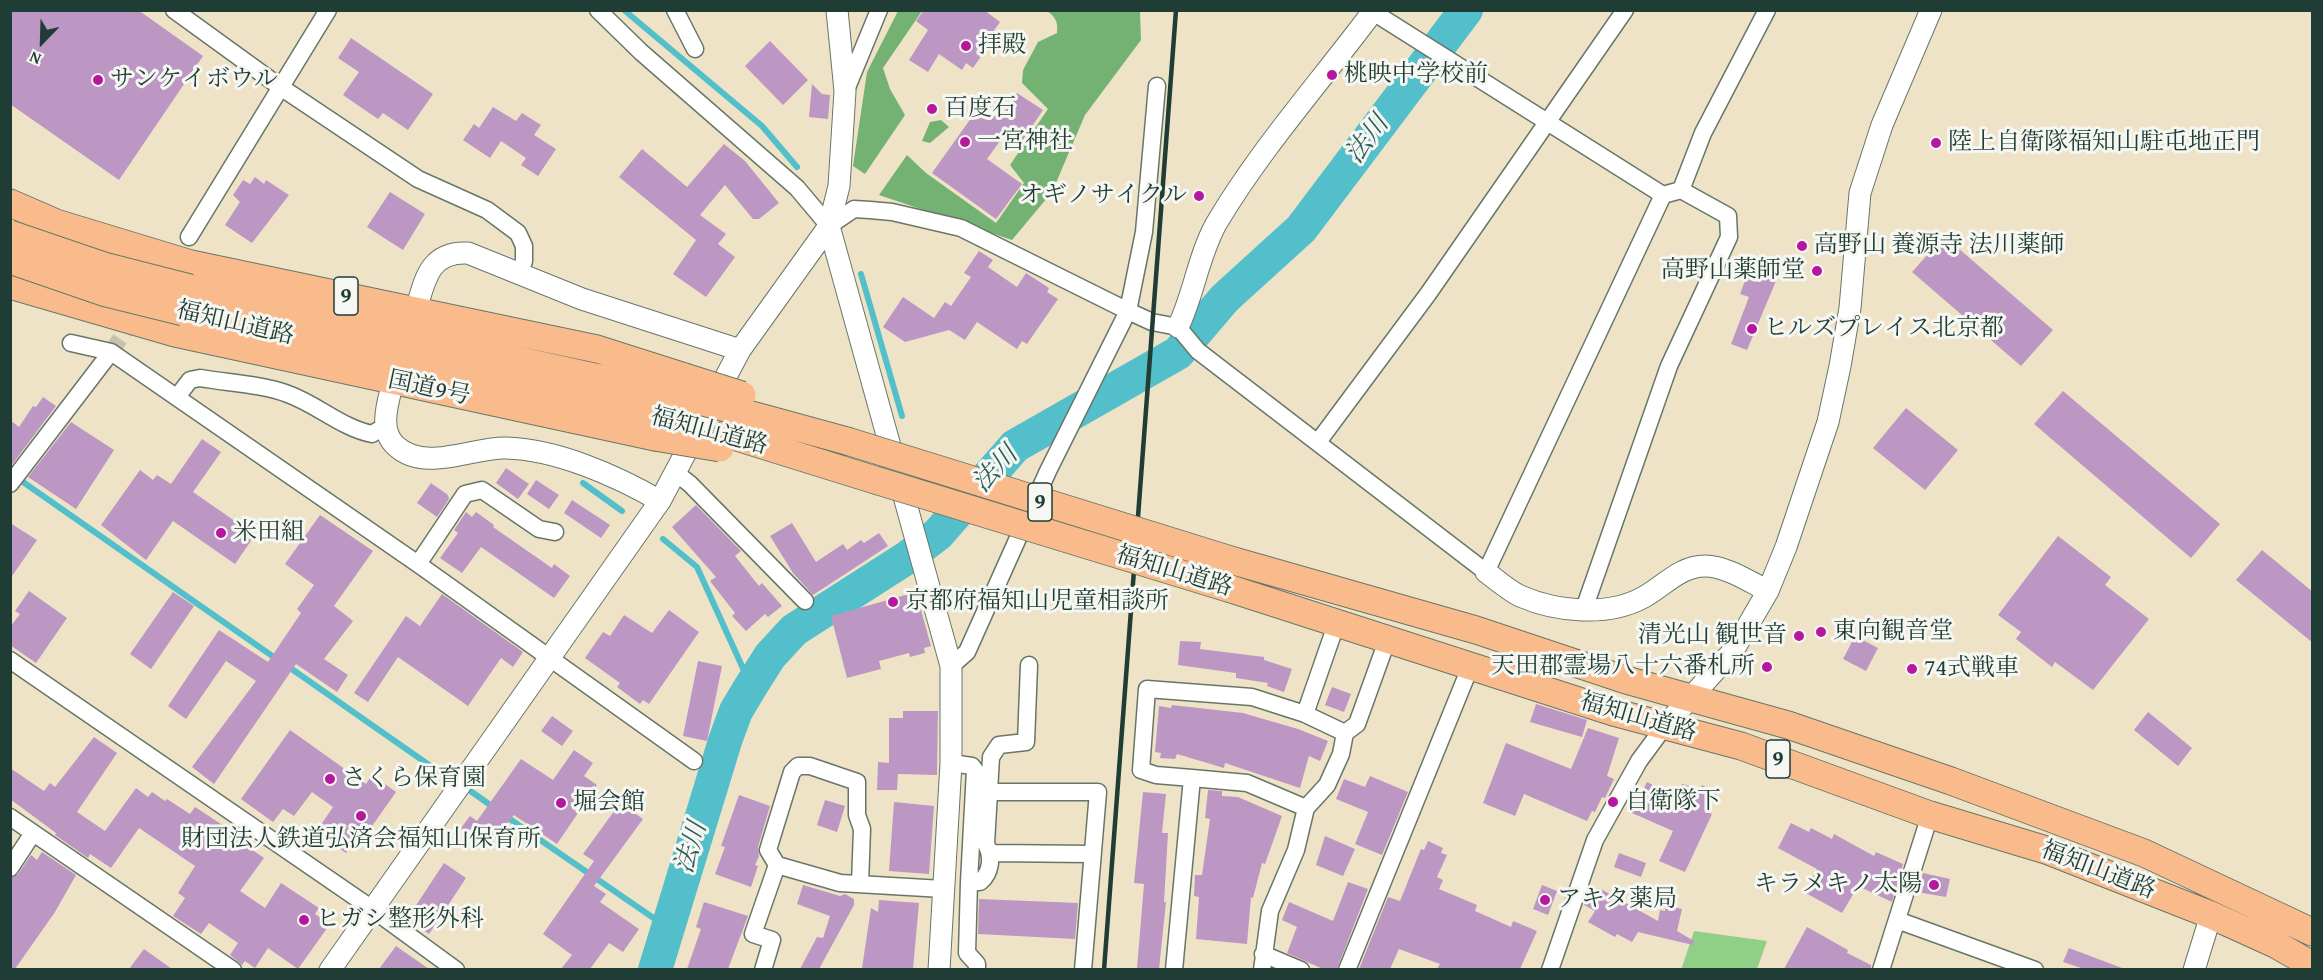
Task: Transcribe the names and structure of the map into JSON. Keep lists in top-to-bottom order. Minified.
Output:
{"streets":{"highway":["9","福知山道路","国道9号"]},"crossings":[["福知山道路","国道9号"]],"water":["法川"],"places":["拝殿","桃映中学校前","サンケイボウル","百度石","一宮神社","陸上自衛隊福知山駐屯地正門","オギノサイクル","高野山 養源寺 法川薬師","高野山薬師堂","ヒルズプレイス北京都","米田組","京都府福知山児童相談所","東向観音堂","清光山 観世音","天田郡霊場八十六番札所","74式戦車","さくら保育園","自衛隊下","堀会館","財団法人鉄道弘済会福知山保育所","キラメキノ太陽","アキタ薬局","ヒガシ整形外科"],"north":"bottom left"}
